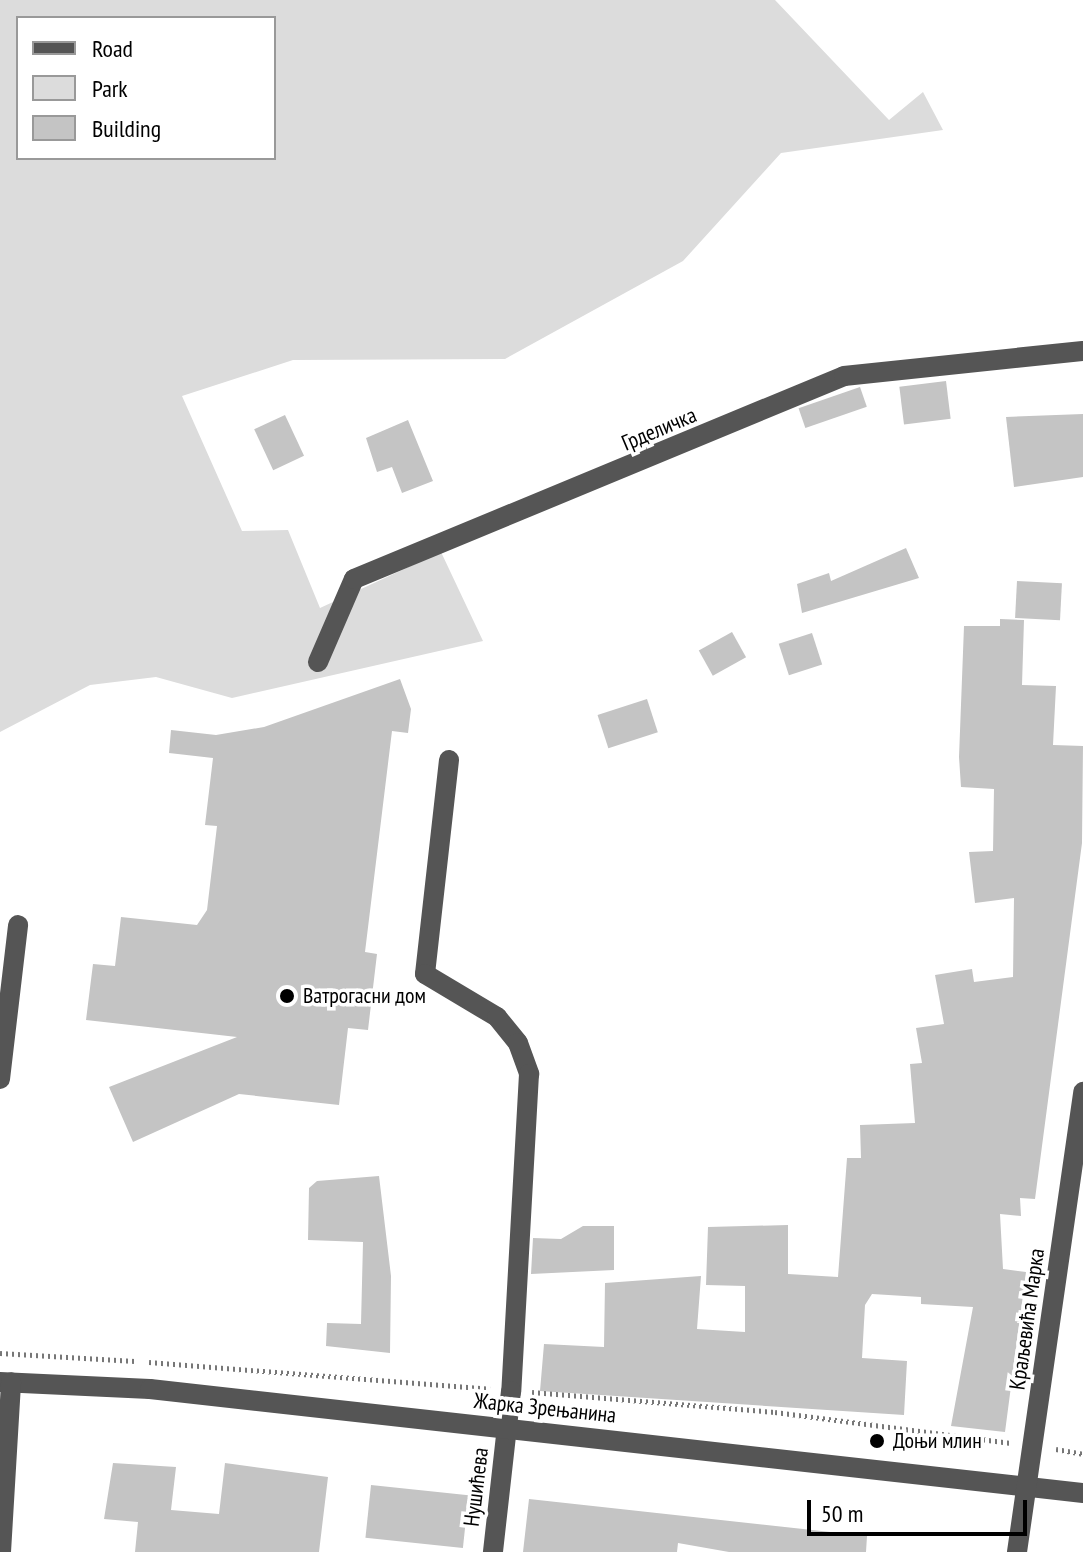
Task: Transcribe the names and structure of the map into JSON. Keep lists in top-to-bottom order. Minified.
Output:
{"streets":{"street":["Грделичка","Краљевића Марка","Жарка Зрењанина","Нушићева"]},"crossings":[["Краљевића Марка","Жарка Зрењанина"],["Жарка Зрењанина","Нушићева"]],"places":["Ватрогасни дом","Доњи млин"],"legend":["Road","Park","Building"],"scale_bar":"50 m"}
